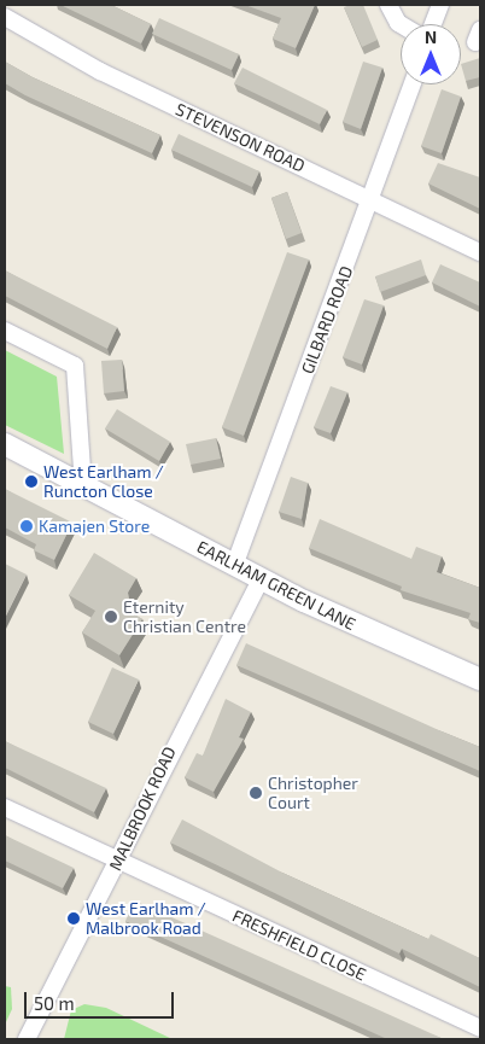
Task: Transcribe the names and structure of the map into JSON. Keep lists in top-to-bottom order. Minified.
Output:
{"streets":{"street":["STEVENSON ROAD","GILBARD ROAD","EARLHAM GREEN LANE","MALBROOK ROAD","FRESHFIELD CLOSE"]},"crossings":[["STEVENSON ROAD","GILBARD ROAD"],["GILBARD ROAD","EARLHAM GREEN LANE"],["EARLHAM GREEN LANE","MALBROOK ROAD"],["MALBROOK ROAD","FRESHFIELD CLOSE"]],"places":["West Earlham / Runcton Close","Kamajen Store","Eternity Christian Centre","Christopher Court","West Earlham / Malbrook Road"],"scale_bar":"50 m","north":"top"}
